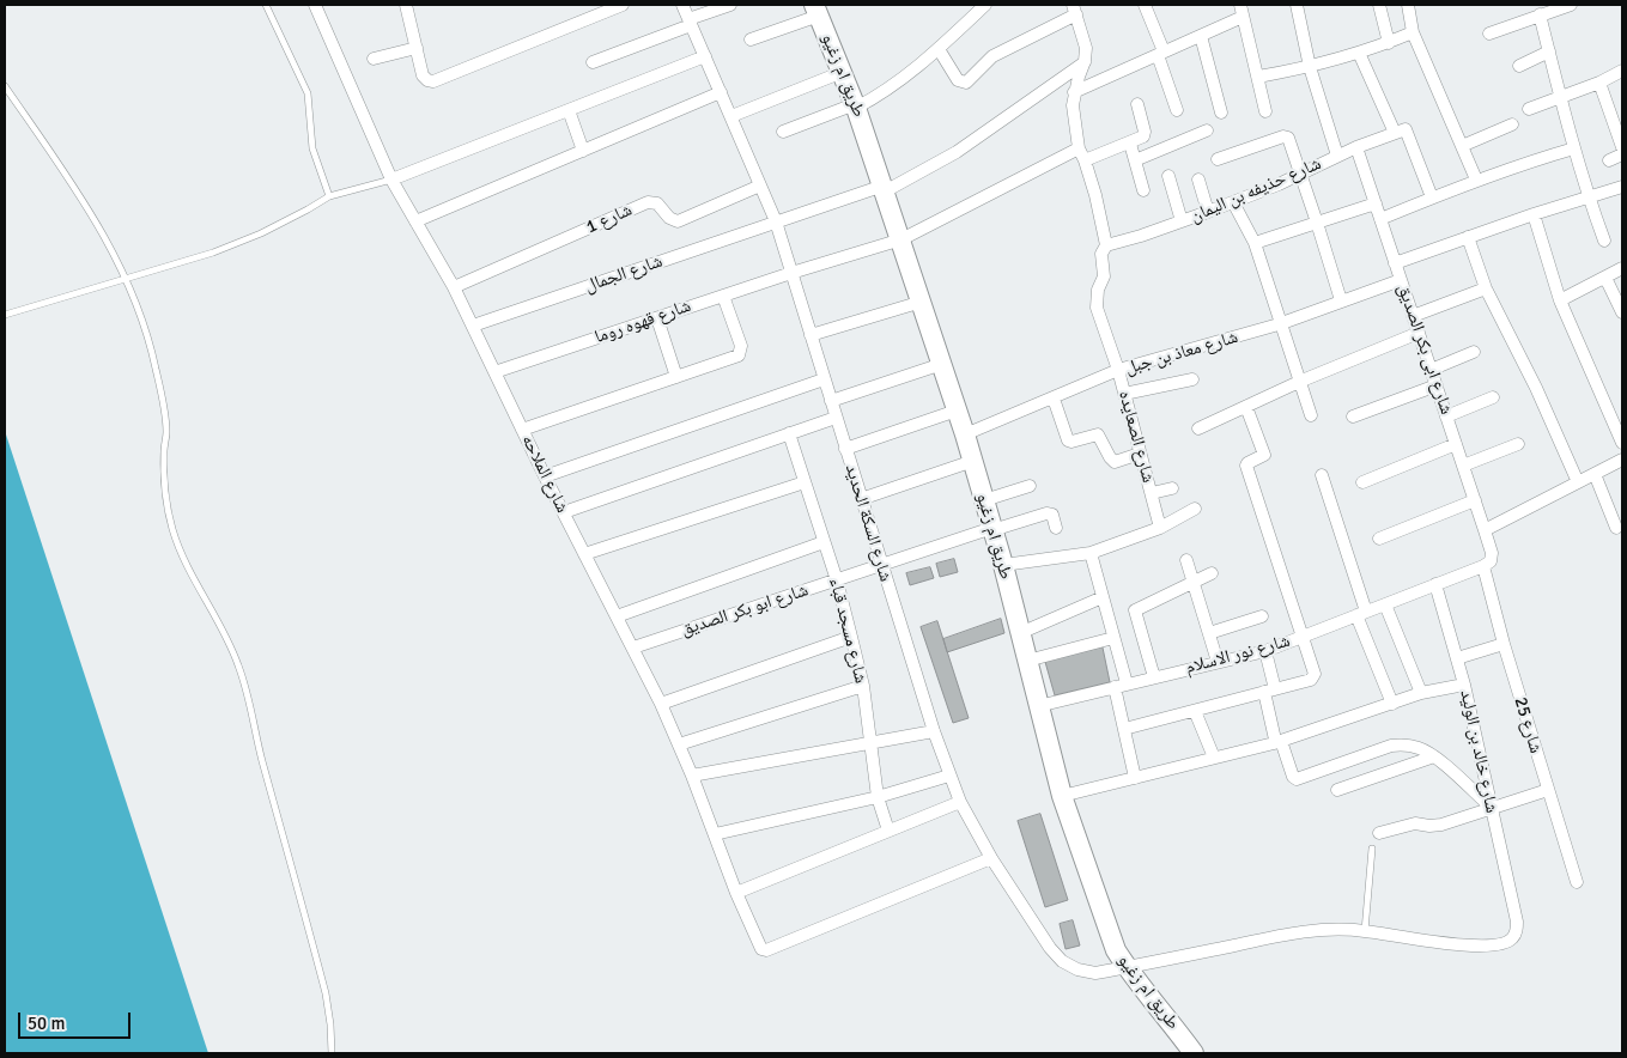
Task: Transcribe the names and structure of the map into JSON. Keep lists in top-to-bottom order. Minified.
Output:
{"streets":{"main road":["طريق ام زغيو"],"street":["شارع حذيفه بن اليمان","شارع 1","شارع الجمال","شارع قهوه روما","شارع ابى بكر الصديق","شارع معاذ بن جبل","شارع الصعايده","شارع الملاحه","شارع السكة الحديد","شارع ابو بكر الصديق","شارع مسجد قباء","شارع نور الاسلام","شارع 25","شارع خالد بن الوليد"]},"crossings":[["طريق ام زغيو","شارع الجمال"],["طريق ام زغيو","شارع قهوه روما"],["طريق ام زغيو","شارع معاذ بن جبل"],["طريق ام زغيو","شارع السكة الحديد"],["طريق ام زغيو","شارع ابو بكر الصديق"],["طريق ام زغيو","شارع نور الاسلام"],["شارع حذيفه بن اليمان","شارع ابى بكر الصديق"],["شارع حذيفه بن اليمان","شارع الصعايده"],["شارع 1","شارع الملاحه"],["شارع 1","شارع السكة الحديد"],["شارع الجمال","شارع الصعايده"],["شارع الجمال","شارع الملاحه"],["شارع الجمال","شارع السكة الحديد"],["شارع قهوه روما","شارع الصعايده"],["شارع قهوه روما","شارع الملاحه"],["شارع قهوه روما","شارع السكة الحديد"],["شارع ابى بكر الصديق","شارع معاذ بن جبل"],["شارع ابى بكر الصديق","شارع نور الاسلام"],["شارع ابى بكر الصديق","شارع 25"],["شارع معاذ بن جبل","شارع الصعايده"],["شارع الملاحه","شارع السكة الحديد"],["شارع الملاحه","شارع ابو بكر الصديق"],["شارع السكة الحديد","شارع ابو بكر الصديق"],["شارع السكة الحديد","شارع خالد بن الوليد"],["شارع ابو بكر الصديق","شارع مسجد قباء"],["شارع نور الاسلام","شارع 25"],["شارع نور الاسلام","شارع خالد بن الوليد"]],"scale_bar":"50 m"}
